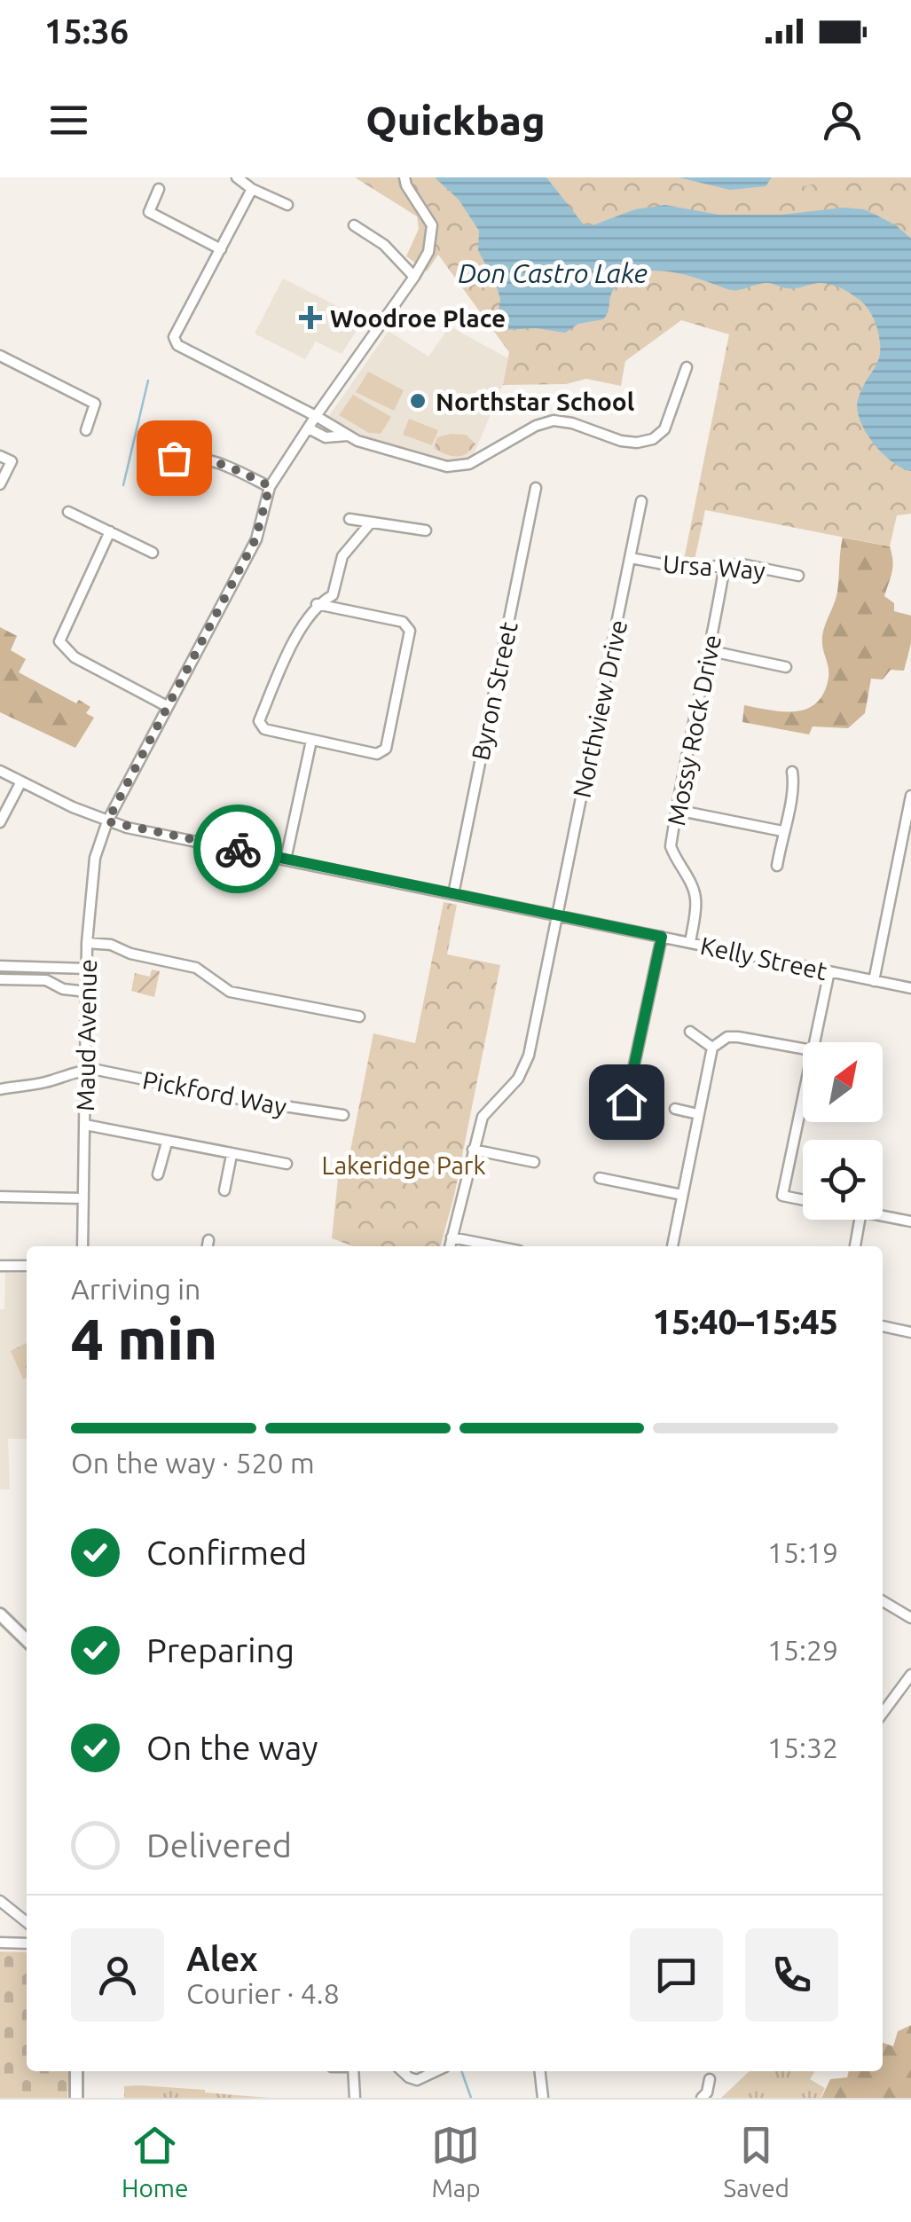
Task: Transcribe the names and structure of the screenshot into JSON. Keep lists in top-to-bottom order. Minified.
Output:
{"streets":{"street":["Ursa Way","Byron Street","Northview Drive","Mossy Rock Drive","Kelly Street","Maud Avenue","Pickford Way"]},"crossings":[["Ursa Way","Northview Drive"],["Ursa Way","Mossy Rock Drive"],["Byron Street","Kelly Street"],["Northview Drive","Kelly Street"],["Mossy Rock Drive","Kelly Street"],["Kelly Street","Maud Avenue"],["Maud Avenue","Pickford Way"]],"water":["Don Castro Lake"],"parks":["Lakeridge Park"],"places":{"health":["Woodroe Place"],"other":["Northstar School"]},"north":"top right","page":{"status":"15:36","header":"Quickbag","heading":["4 min","Arriving in","15:40–15:45"],"panel":["Alex","Courier · 4.8"],"bar":"On the way · 520 m","list":[["Confirmed","15:19"],["Preparing","15:29"],["On the way","15:32"],"Delivered"],"tabs":["Home","Map","Saved"]}}
